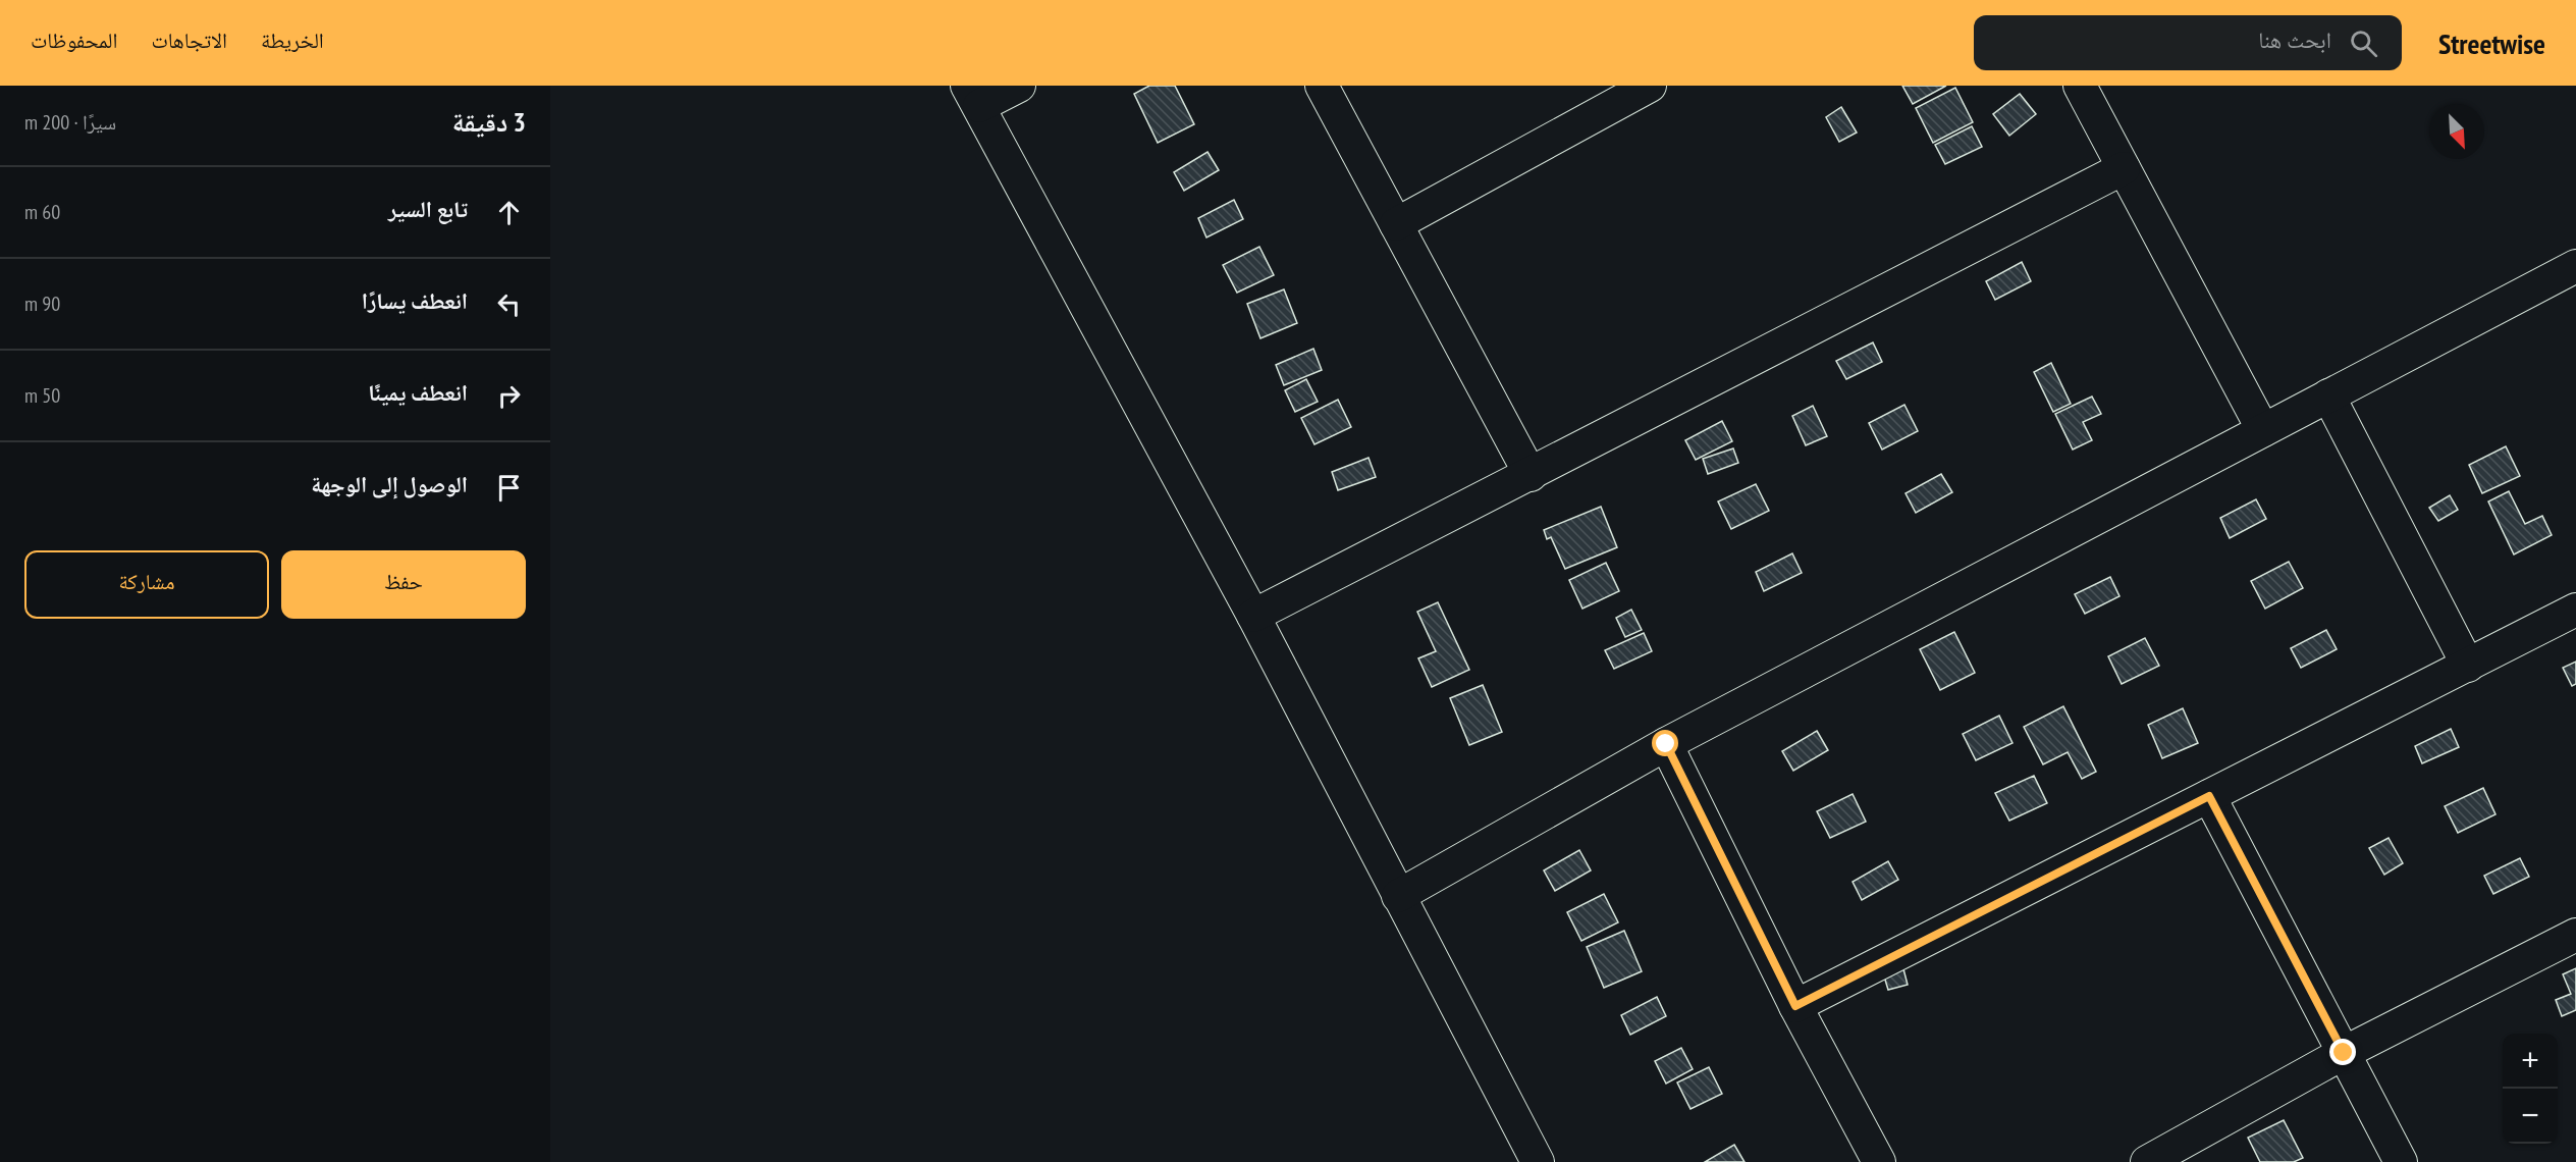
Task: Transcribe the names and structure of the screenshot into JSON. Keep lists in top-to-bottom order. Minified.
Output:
{"north":"bottom right","page":{"header":"Streetwise","search":"ابحث هنا","nav":["الخريطة","الاتجاهات","المحفوظات"],"heading":["3 دقيقة","سيرًا · 200 m"],"list":[["تابع السير","60 m"],["انعطف يسارًا","90 m"],["انعطف يمينًا","50 m"],"الوصول إلى الوجهة"],"buttons":["حفظ","مشاركة"],"map_buttons":["+","−"]}}
